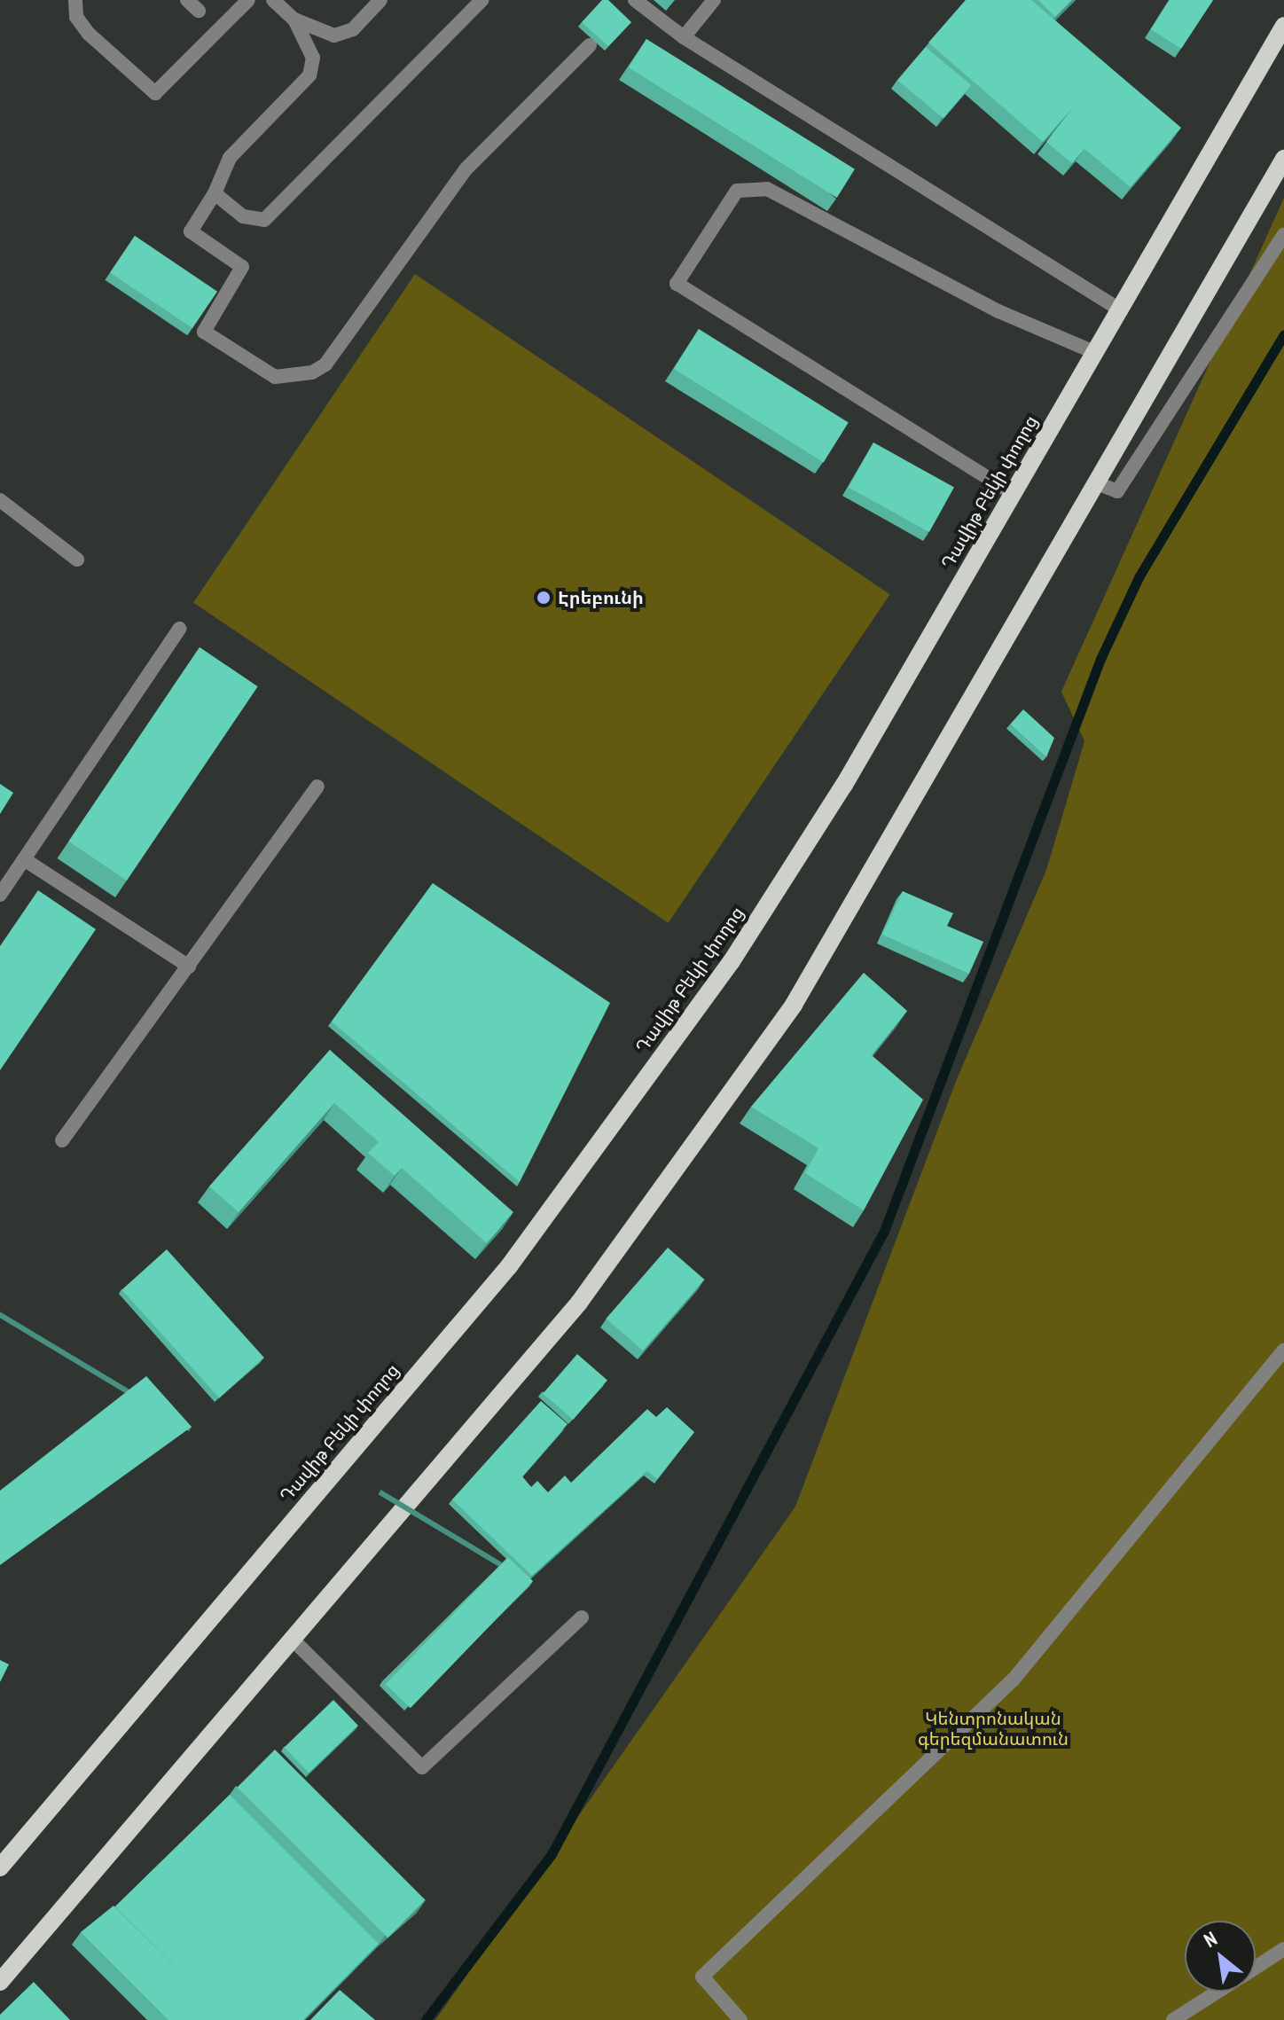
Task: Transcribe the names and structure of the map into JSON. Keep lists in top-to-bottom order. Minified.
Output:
{"streets":{"main road":["Դավիթ Բեկի փողոց"]},"parks":["Կենտրոնական գերեզմանատուն"],"places":["Էրեբունի"],"north":"top left"}
